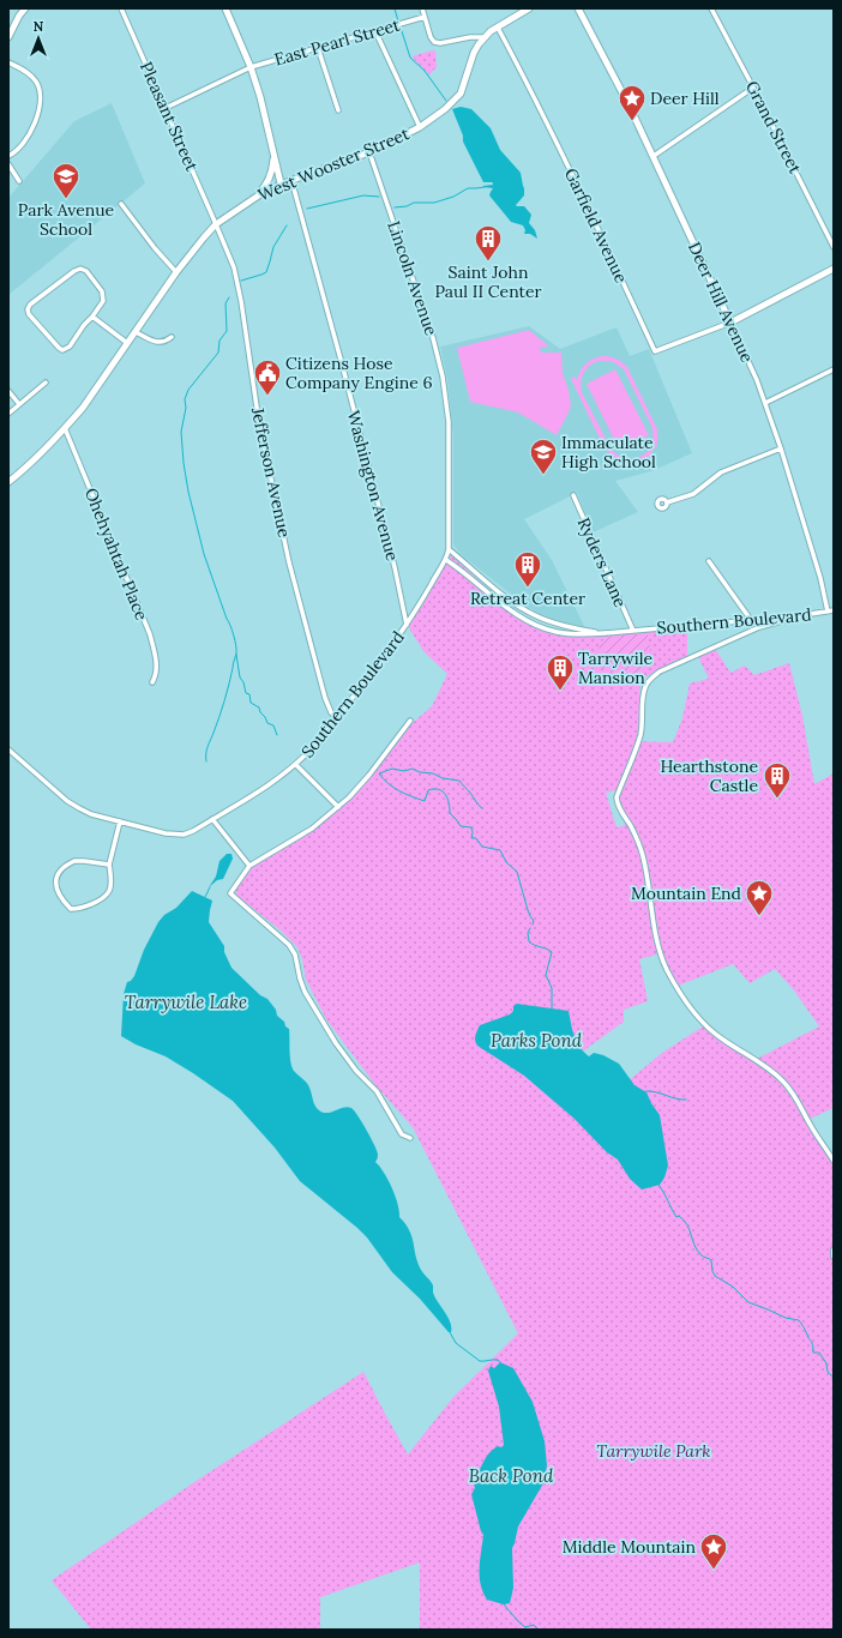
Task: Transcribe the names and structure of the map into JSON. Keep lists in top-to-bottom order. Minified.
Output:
{"streets":{"street":["East Pearl Street","Pleasant Street","Grand Street","West Wooster Street","Garfield Avenue","Lincoln Avenue","Deer Hill Avenue","Jefferson Avenue","Washington Avenue","Ohehyahtah Place","Ryders Lane","Southern Boulevard"]},"crossings":[["East Pearl Street","Pleasant Street"],["Pleasant Street","West Wooster Street"],["Pleasant Street","Jefferson Avenue"],["West Wooster Street","Garfield Avenue"],["West Wooster Street","Lincoln Avenue"],["West Wooster Street","Jefferson Avenue"],["West Wooster Street","Washington Avenue"],["West Wooster Street","Ohehyahtah Place"],["Garfield Avenue","Deer Hill Avenue"],["Lincoln Avenue","Southern Boulevard"],["Deer Hill Avenue","Southern Boulevard"],["Jefferson Avenue","Southern Boulevard"],["Washington Avenue","Southern Boulevard"],["Ryders Lane","Southern Boulevard"]],"water":["Tarrywile Lake","Parks Pond","Back Pond"],"parks":["Tarrywile Park"],"places":{"place":["Deer Hill","Mountain End","Middle Mountain"],"school or university":["Park Avenue School","Immaculate High School"],"building":["Saint John Paul II Center","Retreat Center","Tarrywile Mansion","Hearthstone Castle"],"public building":["Citizens Hose Company Engine 6"]},"north":"top"}
